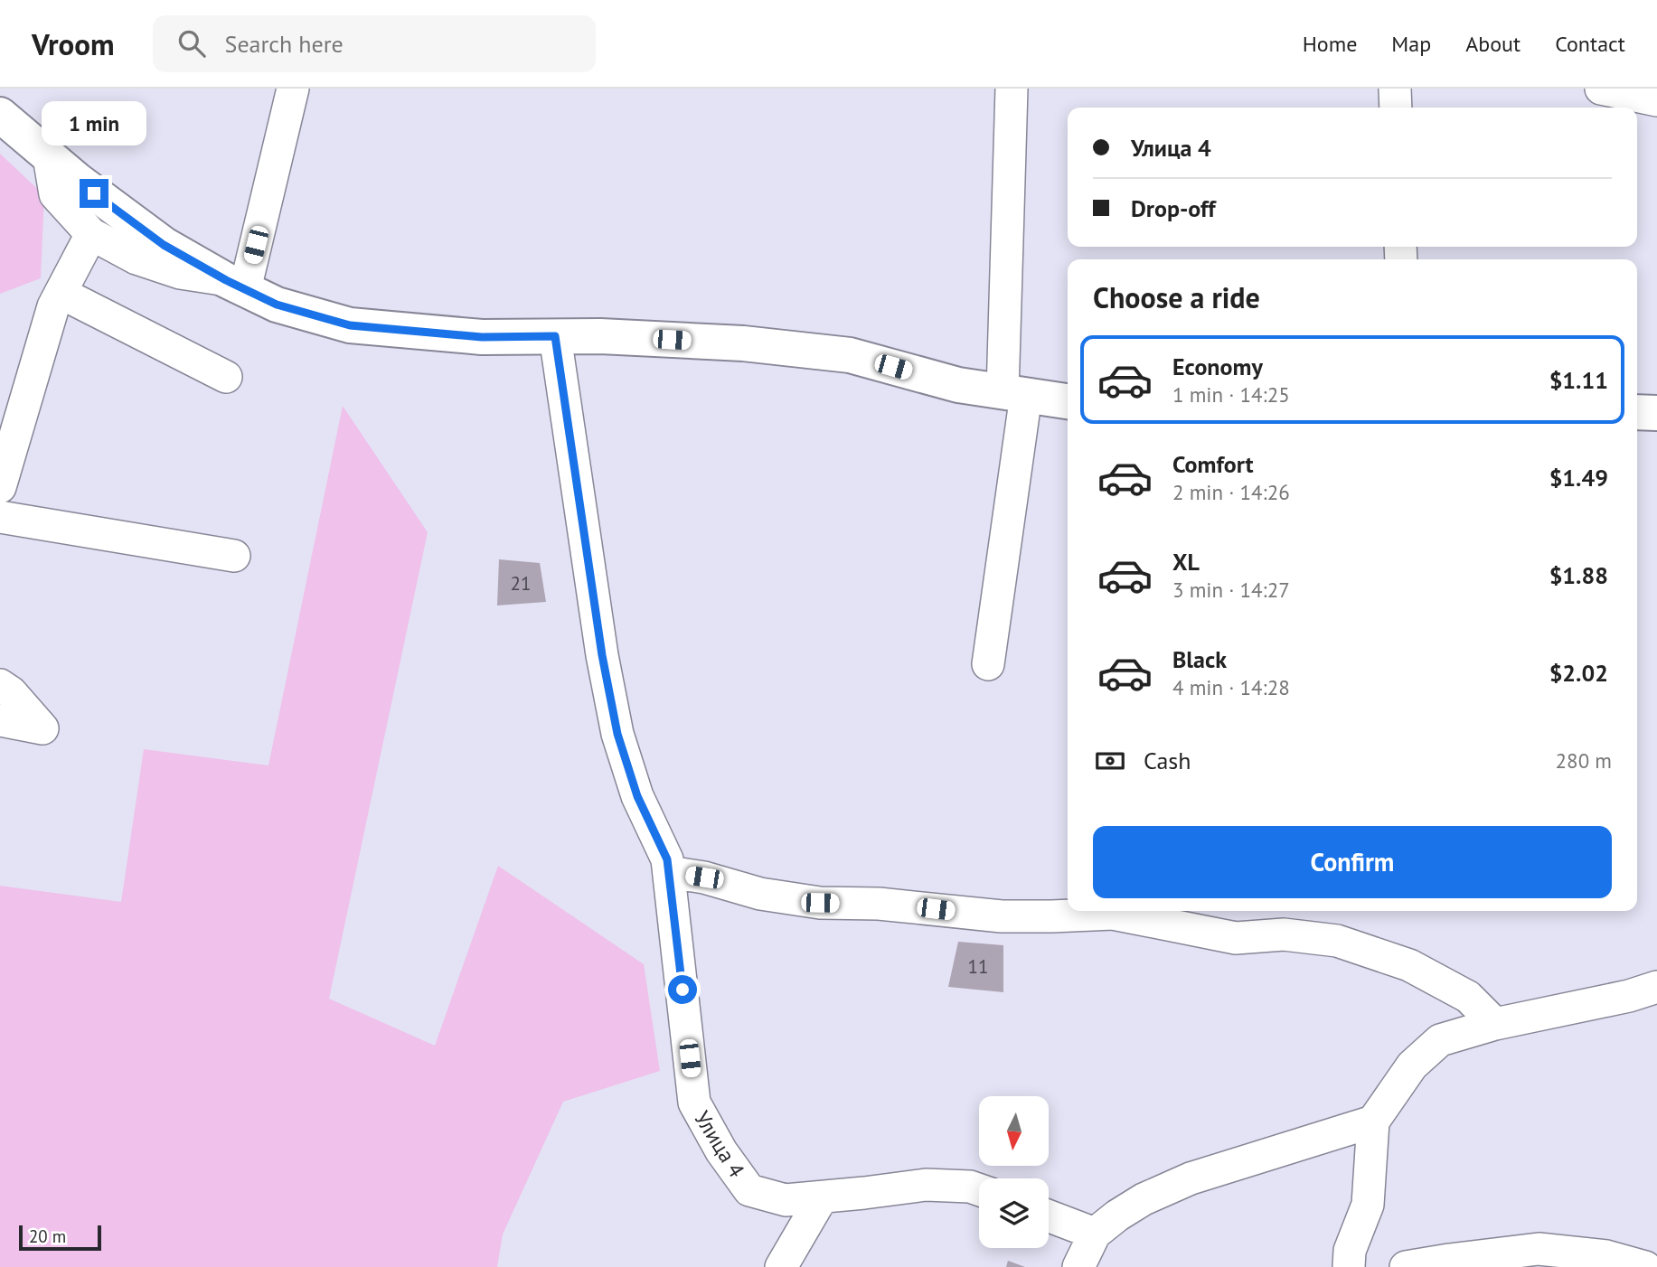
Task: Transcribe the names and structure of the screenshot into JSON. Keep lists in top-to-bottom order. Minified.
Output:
{"streets":{"street":["Улица 4"]},"house_numbers":["21","11"],"scale_bar":"20 m","north":"bottom","page":{"header":"Vroom","search":"Search here","nav":["Home","Map","About","Contact"],"bubble":"1 min","banner":["Улица 4","Drop-off"],"heading":"Choose a ride","list":[{"name":"Economy","note":"1 min · 14:25","value":"$1.11"},{"name":"Comfort","note":"2 min · 14:26","value":"$1.49"},{"name":"XL","note":"3 min · 14:27","value":"$1.88"},{"name":"Black","note":"4 min · 14:28","value":"$2.02"}],"pay":["Cash","280 m"],"buttons":"Confirm","scale":"20 m"}}
